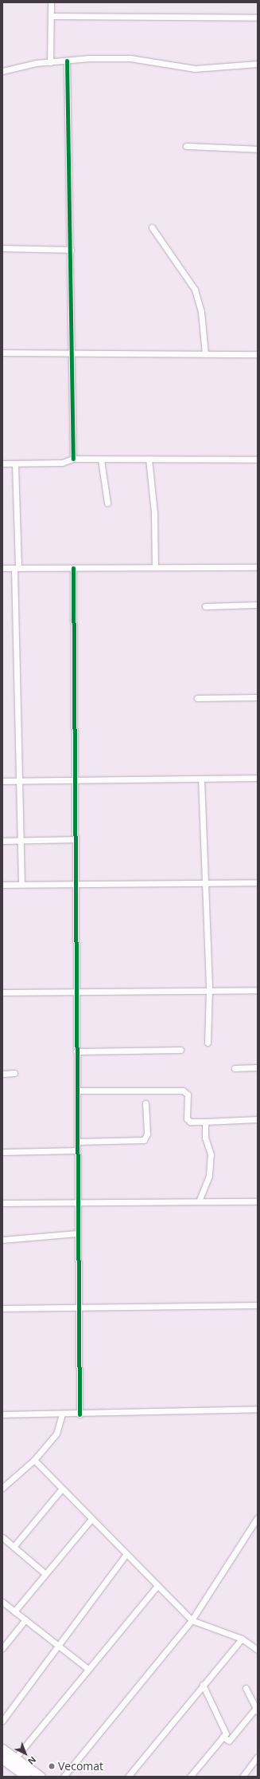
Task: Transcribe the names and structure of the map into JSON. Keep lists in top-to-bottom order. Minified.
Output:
{"places":["Vecomat"],"north":"bottom right"}
